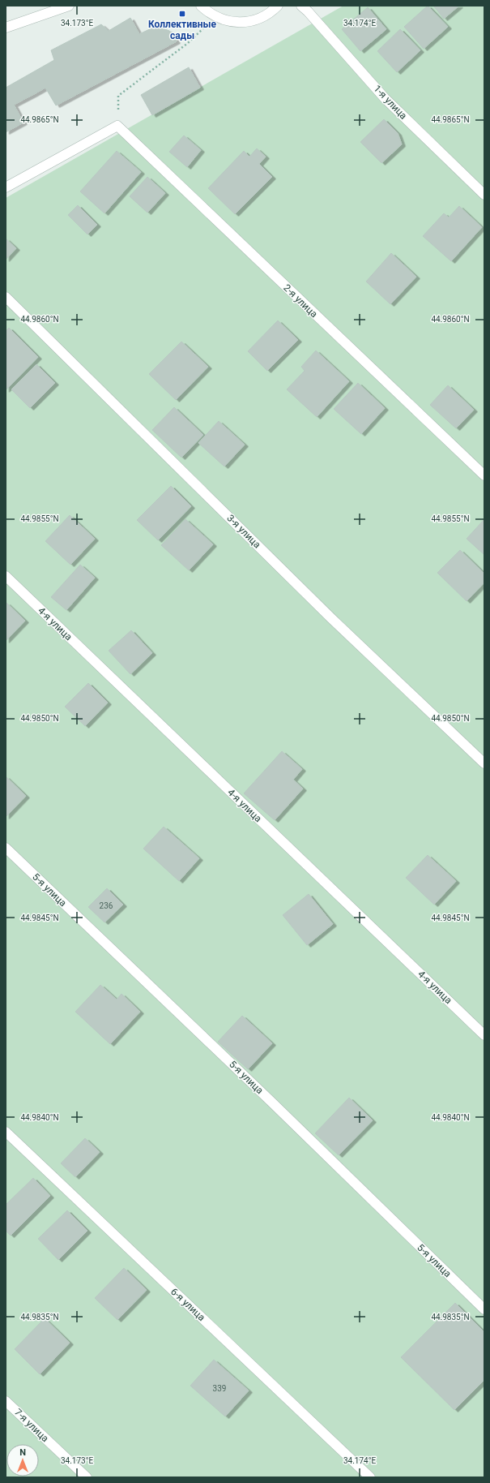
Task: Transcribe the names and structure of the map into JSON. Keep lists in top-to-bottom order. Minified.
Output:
{"streets":{"street":["1-я улица","2-я улица","3-я улица","4-я улица","5-я улица","6-я улица","7-я улица"]},"places":{"transit":["Коллективные сады"]},"house_numbers":["236","339"],"north":"top","coordinates":["34.173°E","34.174°E","44.9865°N","44.9860°N","44.9855°N","44.9850°N","44.9845°N","44.9840°N","44.9835°N"]}
